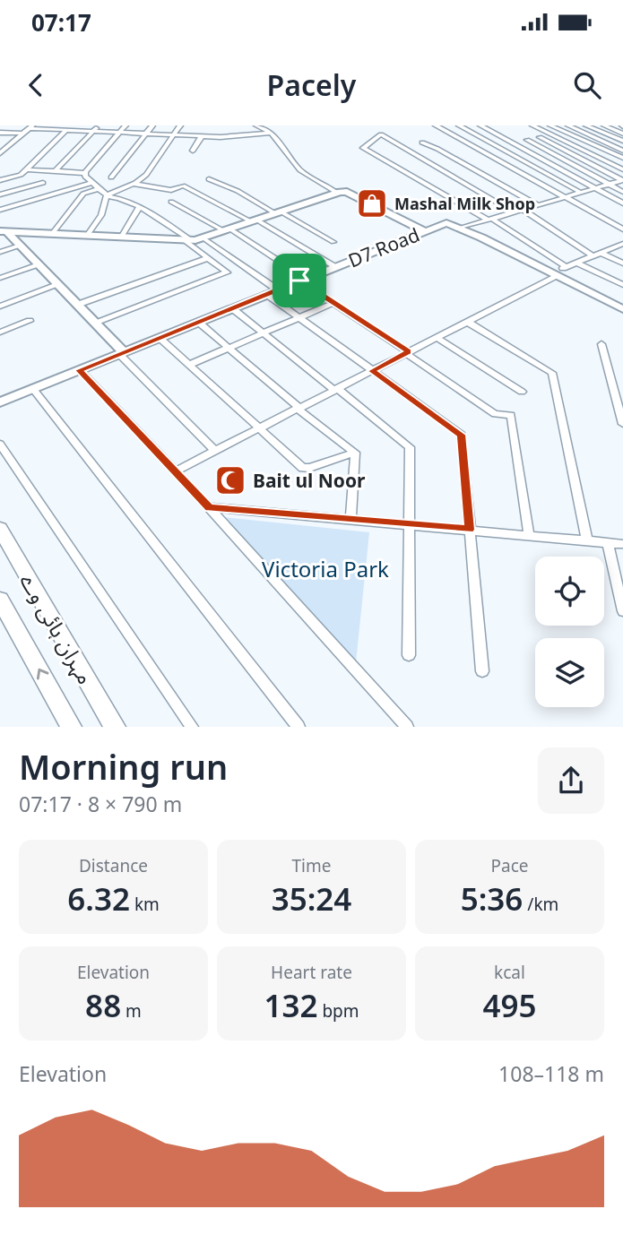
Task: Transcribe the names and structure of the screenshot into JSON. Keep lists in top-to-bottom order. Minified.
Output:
{"streets":{"main road":["مہران ہائی وے"],"street":["D7 Road"]},"parks":["Victoria Park"],"places":{"shop":["Mashal Milk Shop"],"mosque":["Bait ul Noor"]},"page":{"status":"07:17","header":"Pacely","heading":["Morning run","07:17 · 8 × 790 m"],"stats":[["Distance","6.32 km"],["Time","35:24"],["Pace","5:36 /km"],["Elevation","88 m"],["Heart rate","132 bpm"],["kcal","495"]],"chart":["Elevation","108–118 m"]}}
